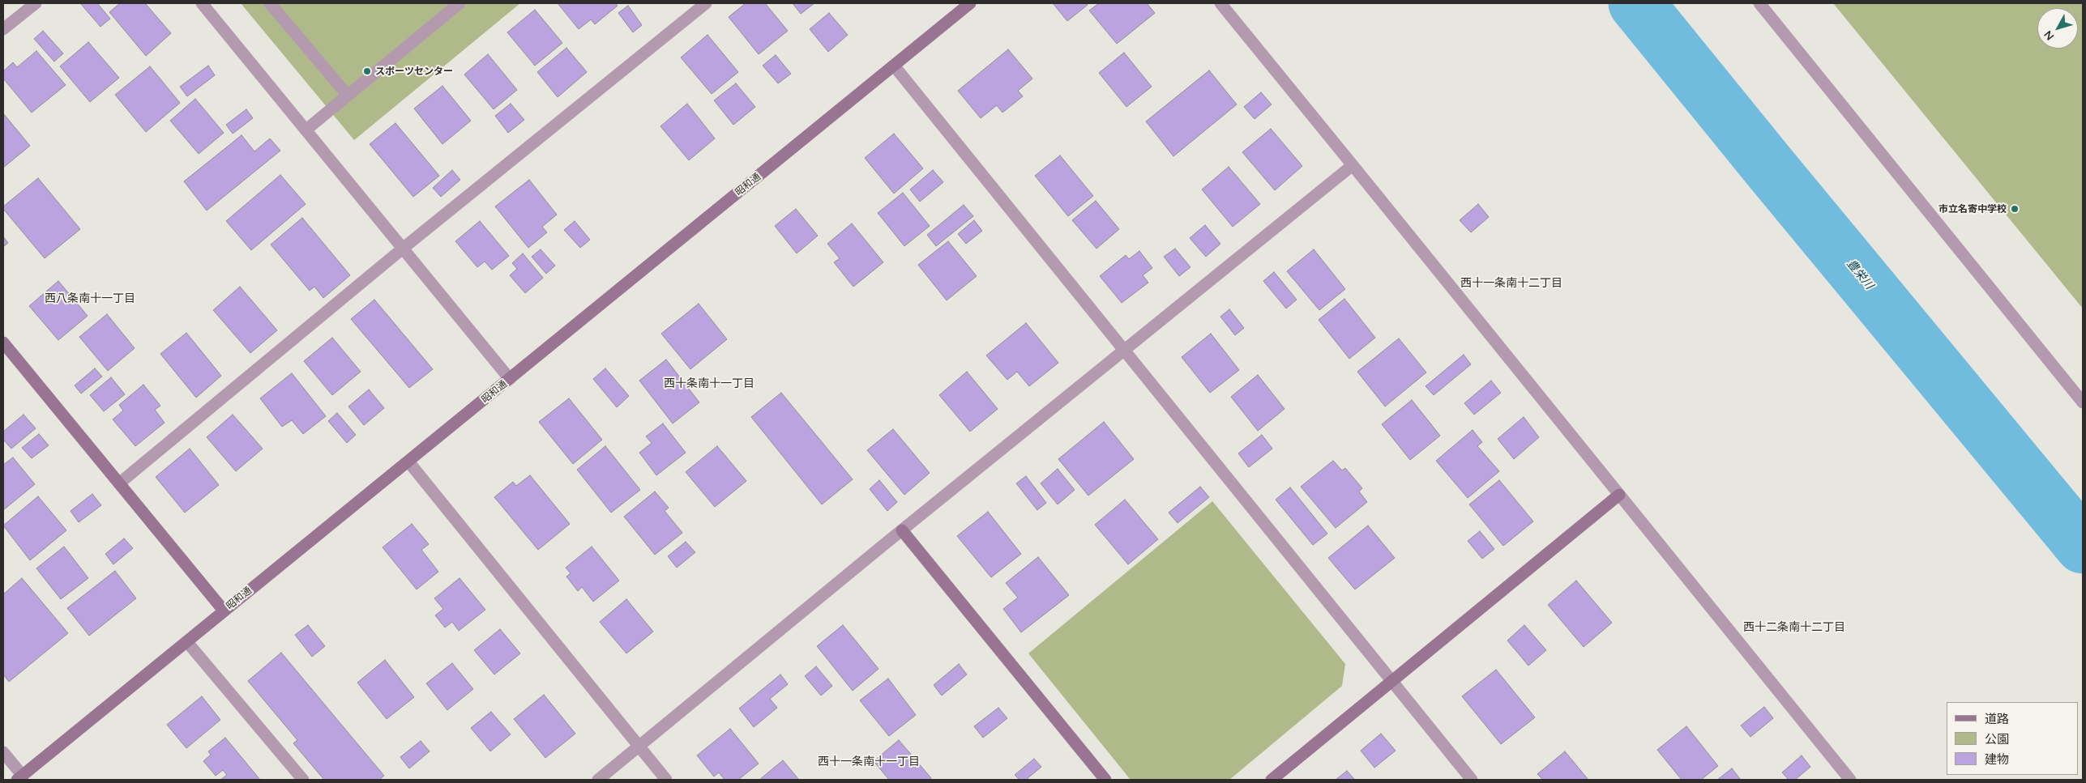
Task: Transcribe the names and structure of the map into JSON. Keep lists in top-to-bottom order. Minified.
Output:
{"streets":{"street":["昭和通"]},"districts":["西十一条南十二丁目","西八条南十一丁目","西十条南十一丁目","西十二条南十二丁目","西十一条南十一丁目"],"water":["豊栄川"],"places":["スポーツセンター","市立名寄中学校"],"legend":["道路","公園","建物"],"north":"bottom left"}
